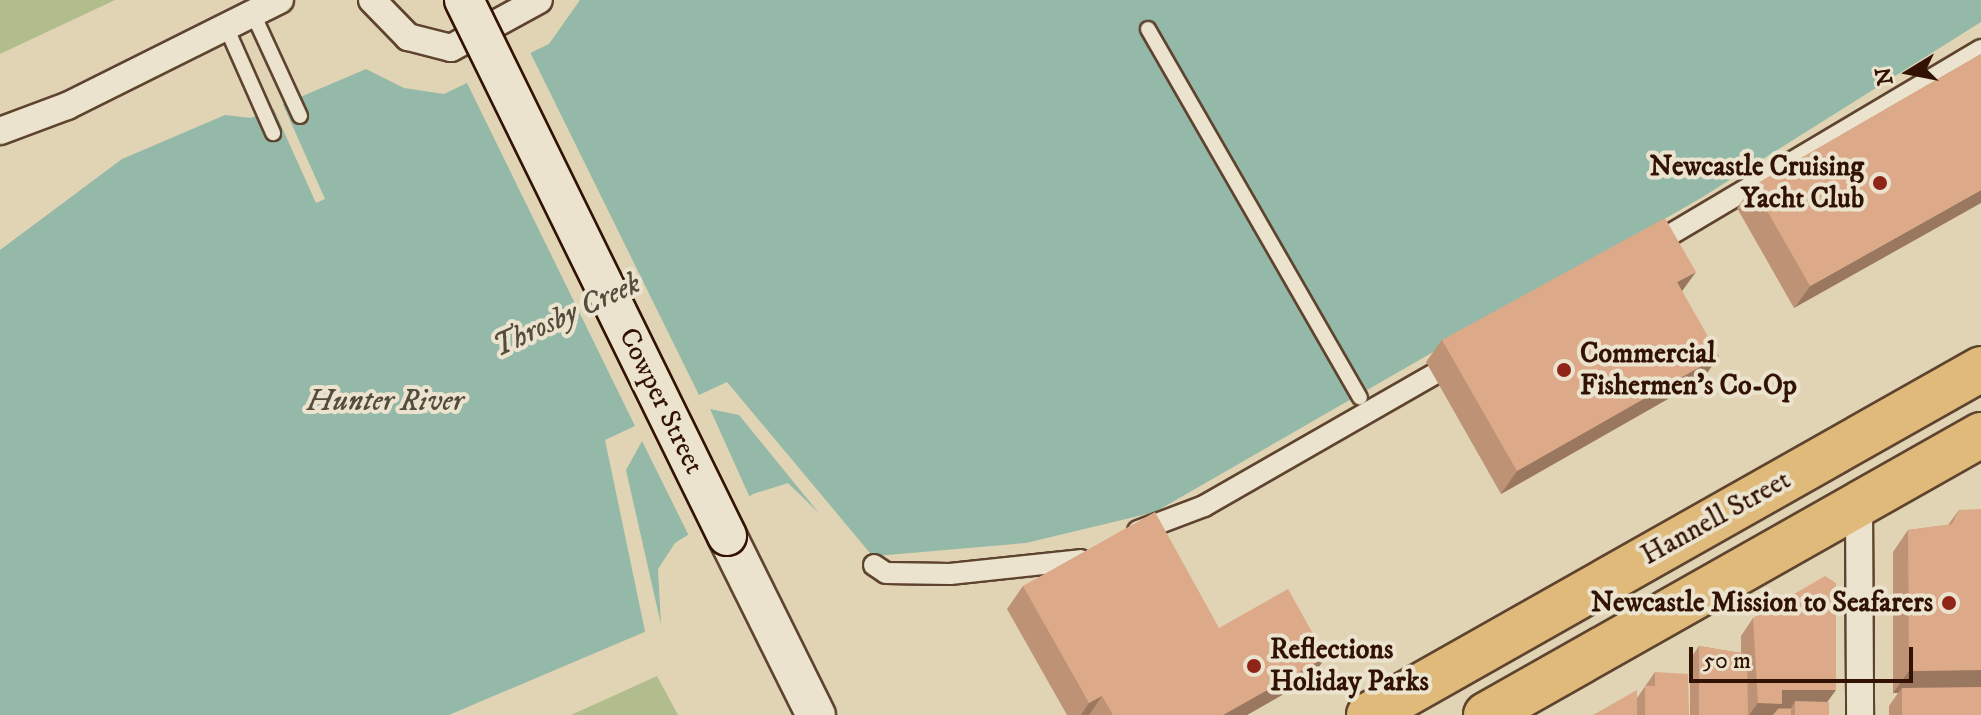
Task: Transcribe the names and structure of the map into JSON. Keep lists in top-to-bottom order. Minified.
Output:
{"streets":{"highway":["Hannell Street"],"main road":["Cowper Street"]},"water":["Throsby Creek","Hunter River"],"places":["Newcastle Cruising Yacht Club","Commercial Fishermen’s Co-Op","Newcastle Mission to Seafarers","Reflections Holiday Parks"],"scale_bar":"50 m","north":"left"}
